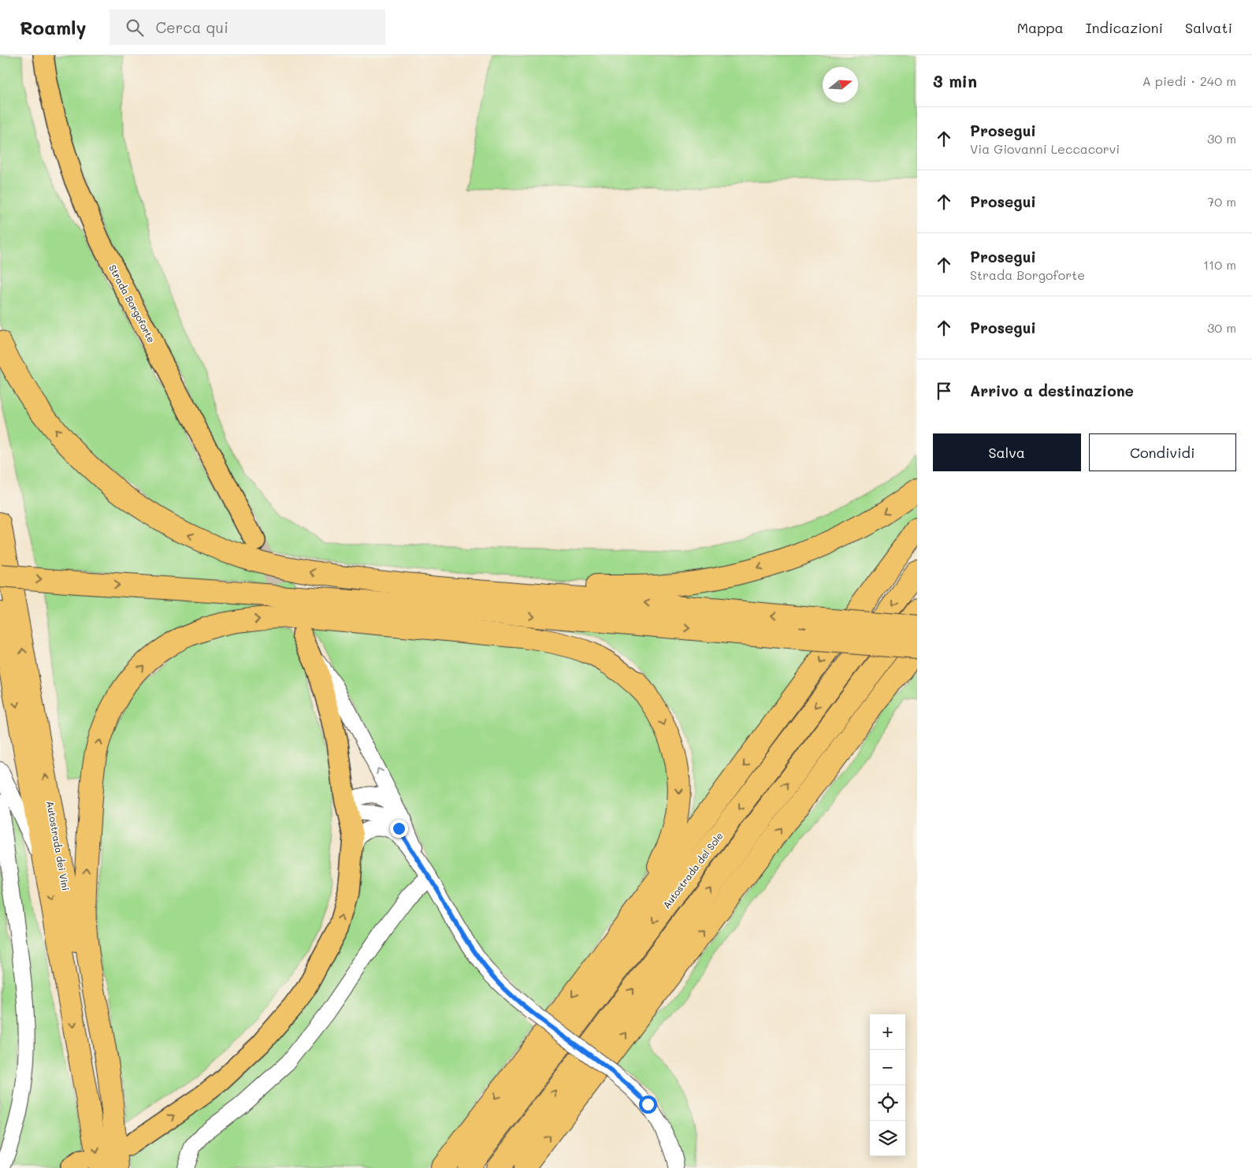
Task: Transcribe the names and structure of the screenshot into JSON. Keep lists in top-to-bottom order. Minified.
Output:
{"streets":{"highway":["Autostrada dei Vini","Autostrada del Sole"],"main road":["Strada Borgoforte"]},"north":"right","page":{"header":"Roamly","search":"Cerca qui","nav":["Mappa","Indicazioni","Salvati"],"heading":["3 min","A piedi · 240 m"],"list":[["Prosegui","Via Giovanni Leccacorvi","30 m"],["Prosegui","70 m"],["Prosegui","Strada Borgoforte","110 m"],["Prosegui","30 m"],"Arrivo a destinazione"],"buttons":["Salva","Condividi"],"map_buttons":["+","−"]}}
